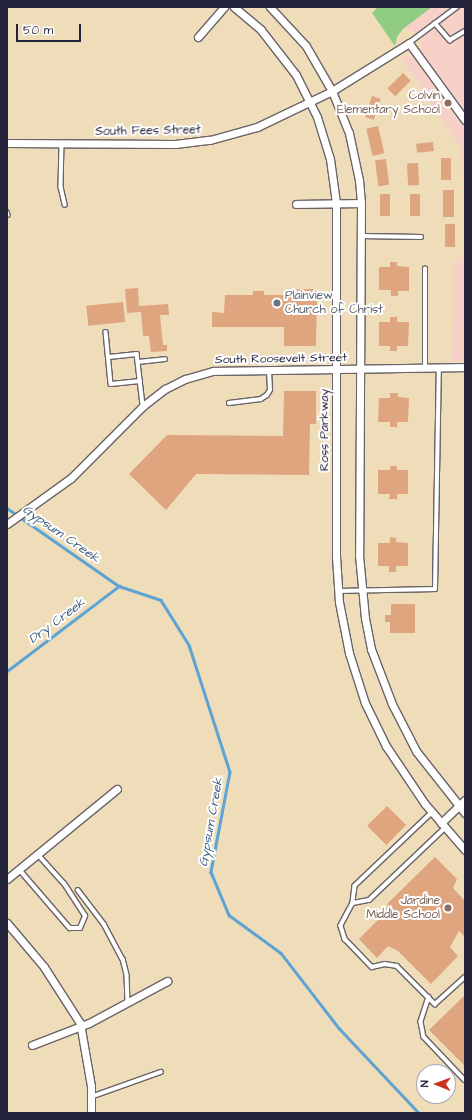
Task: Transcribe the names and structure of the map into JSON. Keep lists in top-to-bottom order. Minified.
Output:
{"streets":{"street":["South Fees Street","South Roosevelt Street","Ross Parkway"]},"crossings":[["South Fees Street","Ross Parkway"],["South Roosevelt Street","Ross Parkway"]],"water":["Gypsum Creek","Dry Creek"],"places":["Colvin Elementary School","Plainview Church of Christ","Jardine Middle School"],"scale_bar":"50 m","north":"left"}
